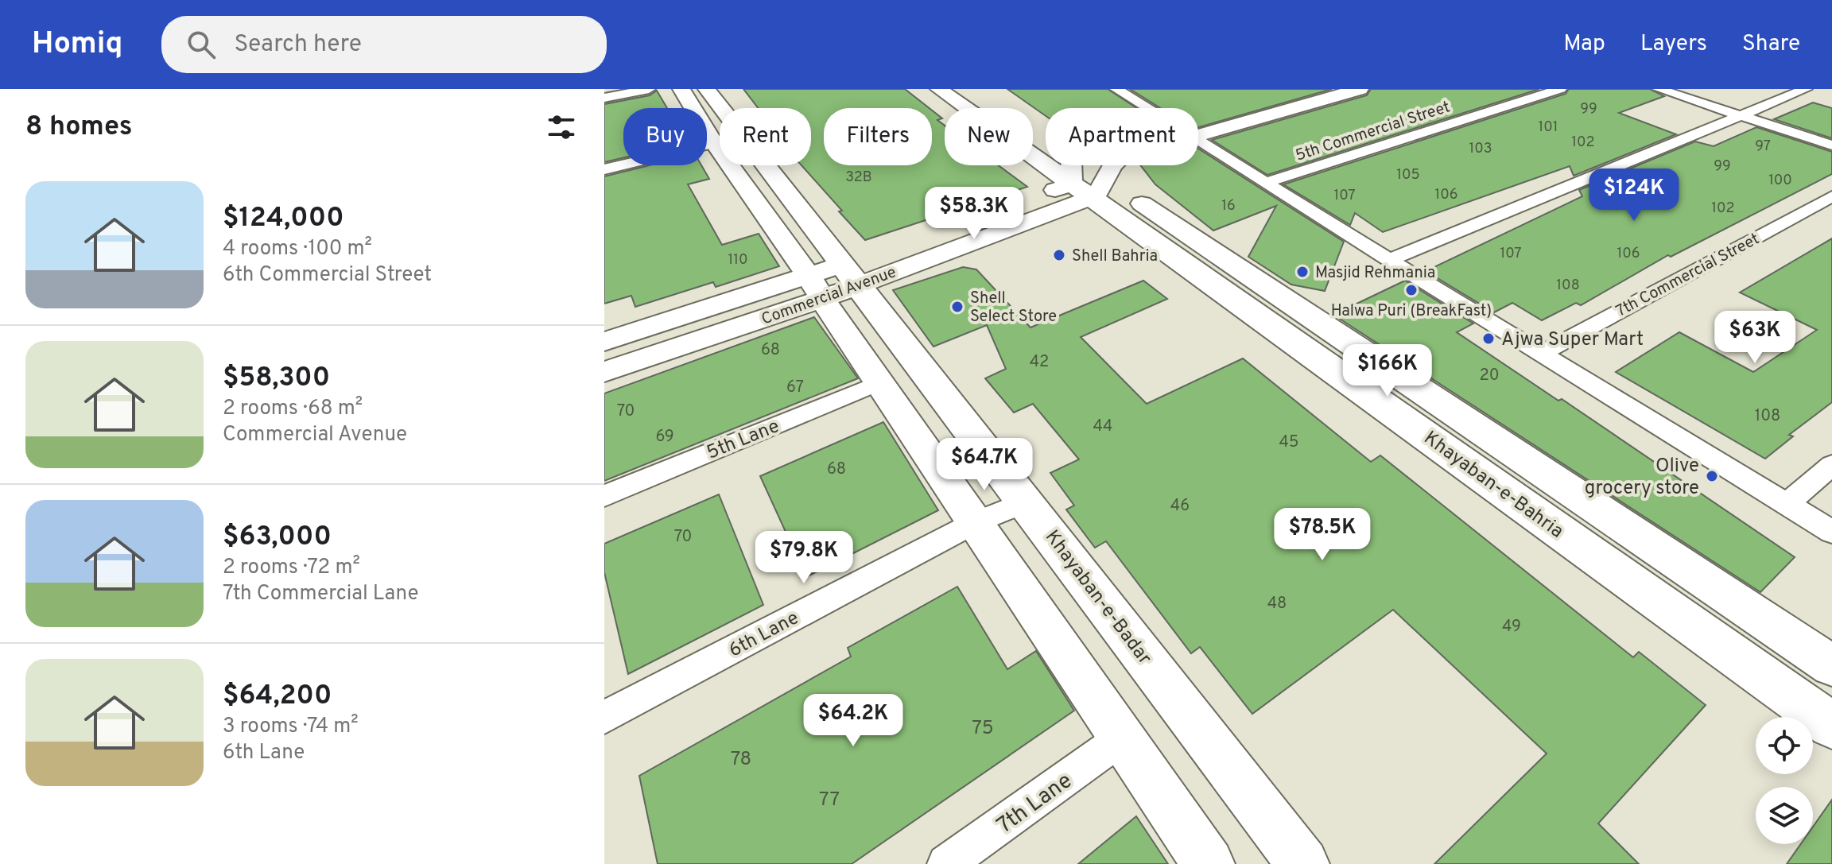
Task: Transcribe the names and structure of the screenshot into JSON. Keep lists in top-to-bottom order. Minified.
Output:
{"streets":{"main road":["Commercial Avenue","Khayaban-e-Bahria","Khayaban-e-Badar"],"street":["5th Commercial Street","7th Commercial Street","5th Lane","6th Lane","7th Lane"]},"crossings":[["Commercial Avenue","Khayaban-e-Bahria"],["Commercial Avenue","Khayaban-e-Badar"],["Khayaban-e-Badar","6th Lane"]],"places":["Shell Bahria","Masjid Rehmania","Halwa Puri (BreakFast)","Shell Select Store","Ajwa Super Mart","Olive grocery store"],"house_numbers":["99","101","102","97","103","99","105","32B","100","106","107","16","102","107","106","110","108","68","42","20","67","70","108","44","69","45","68","46","70","48","49","75","78","77"],"page":{"header":"Homiq","search":"Search here","nav":["Map","Layers","Share"],"heading":"8 homes","chip":["Buy","Rent","Filters","New","Apartment"],"list":[{"name":"$124,000","note":"4 rooms · 100 m² · 6th Commercial Street"},{"name":"$58,300","note":"2 rooms · 68 m² · Commercial Avenue"},{"name":"$63,000","note":"2 rooms · 72 m² · 7th Commercial Lane"},{"name":"$64,200","note":"3 rooms · 74 m² · 6th Lane"}],"price":["$124K","$58.3K","$63K","$166K","$64.7K","$78.5K","$79.8K","$64.2K"]}}
